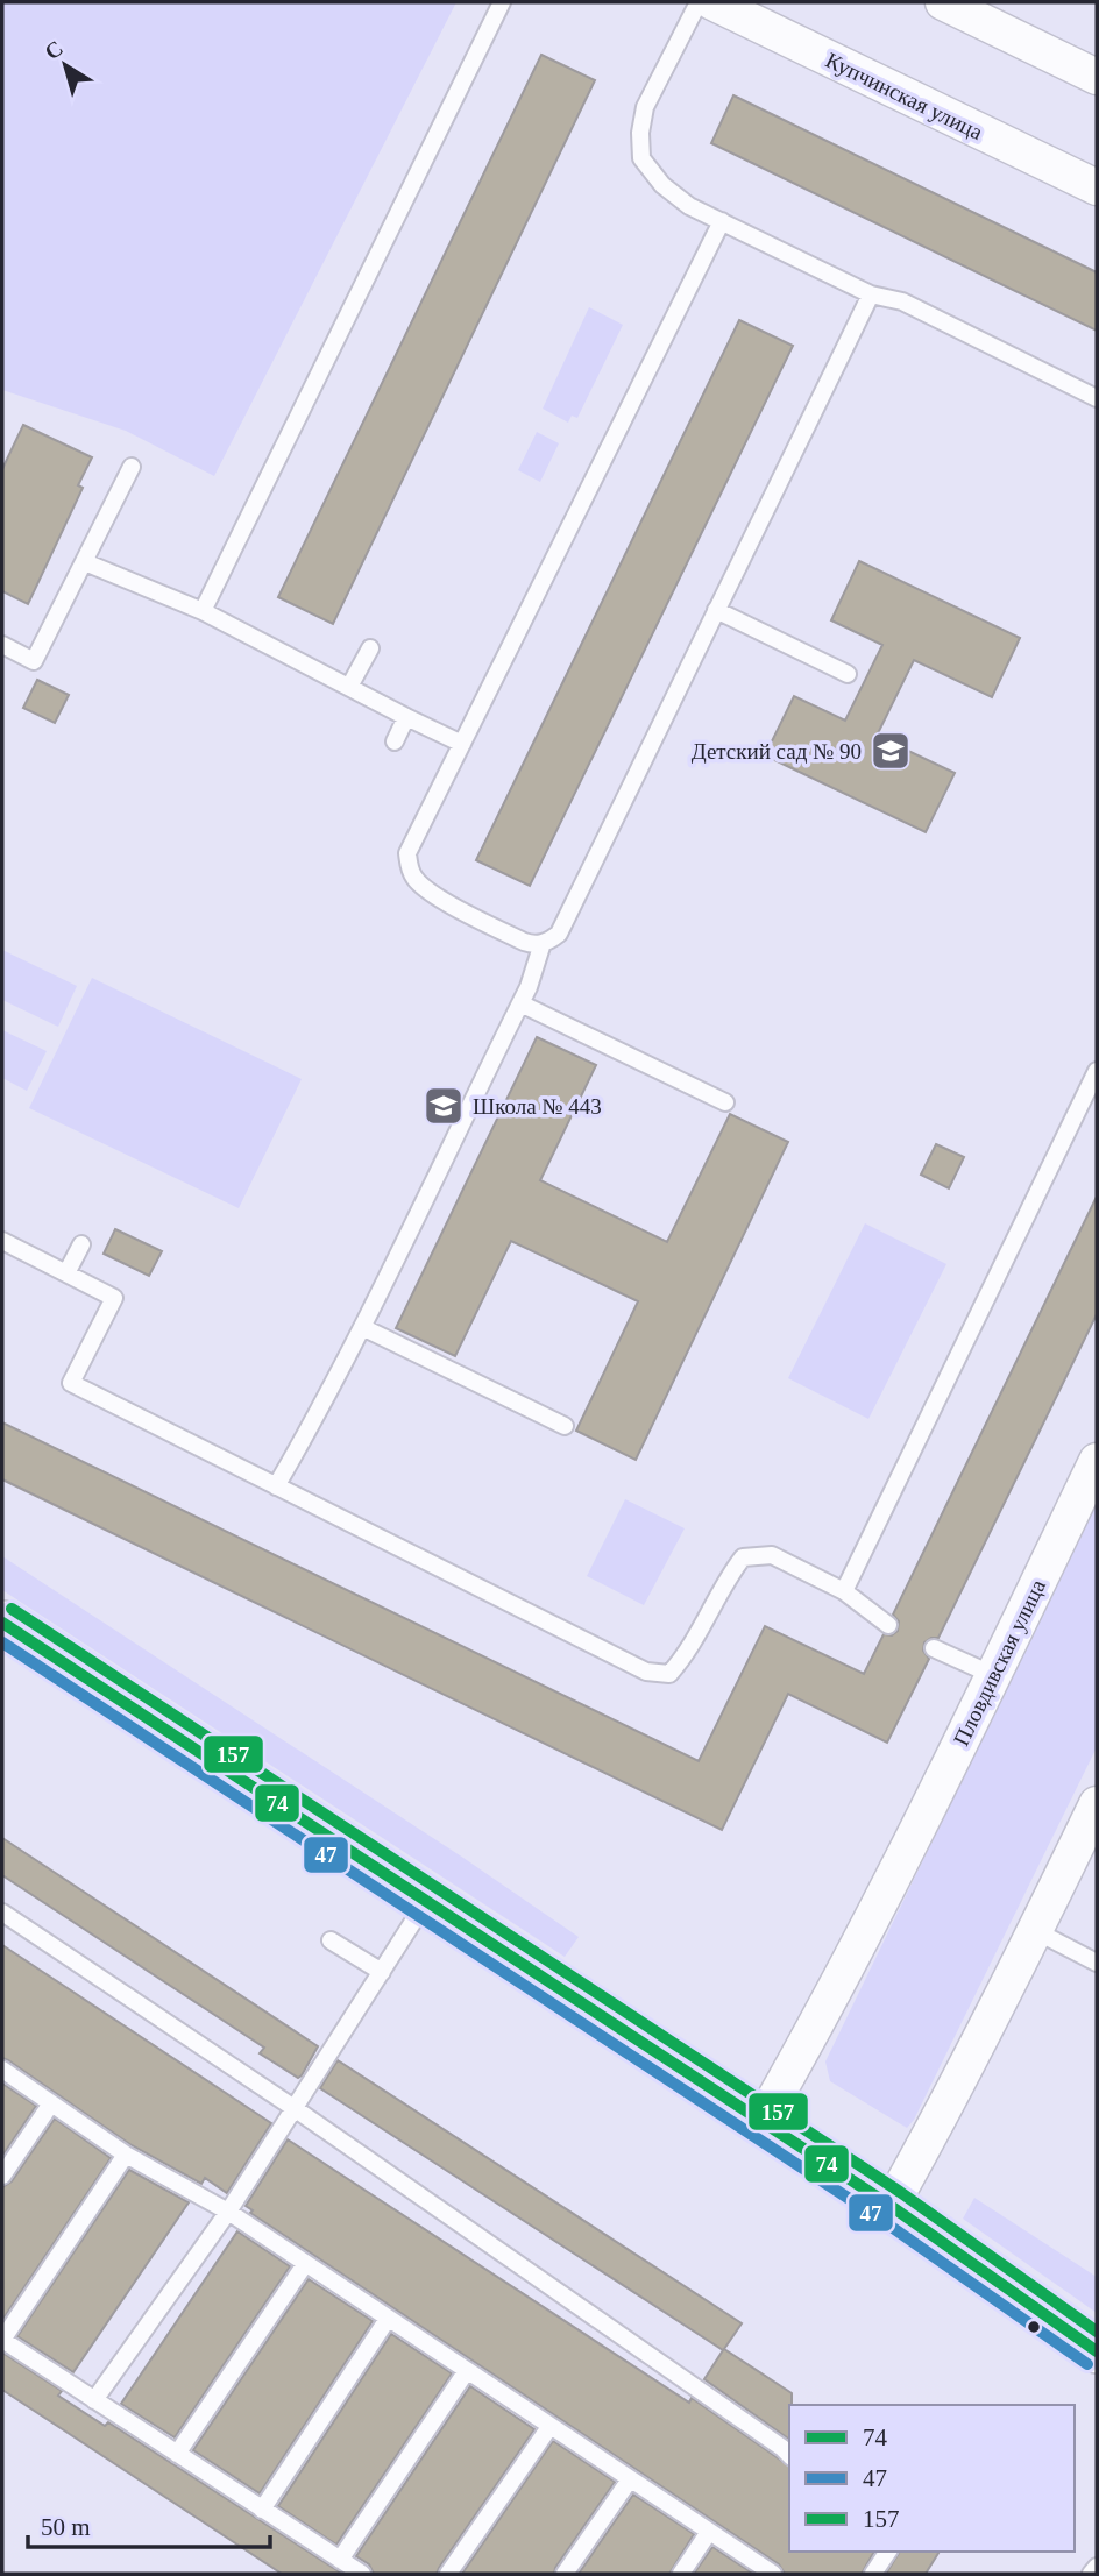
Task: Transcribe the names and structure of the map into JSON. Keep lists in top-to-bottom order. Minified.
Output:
{"streets":{"street":["Купчинская улица","Пловдивская улица"]},"places":{"school or university":["Детский сад № 90","Школа № 443"]},"lines":["transit line 157","transit line 74","transit line 47"],"legend":["74","47","157"],"scale_bar":"50 m","north":"top left"}
